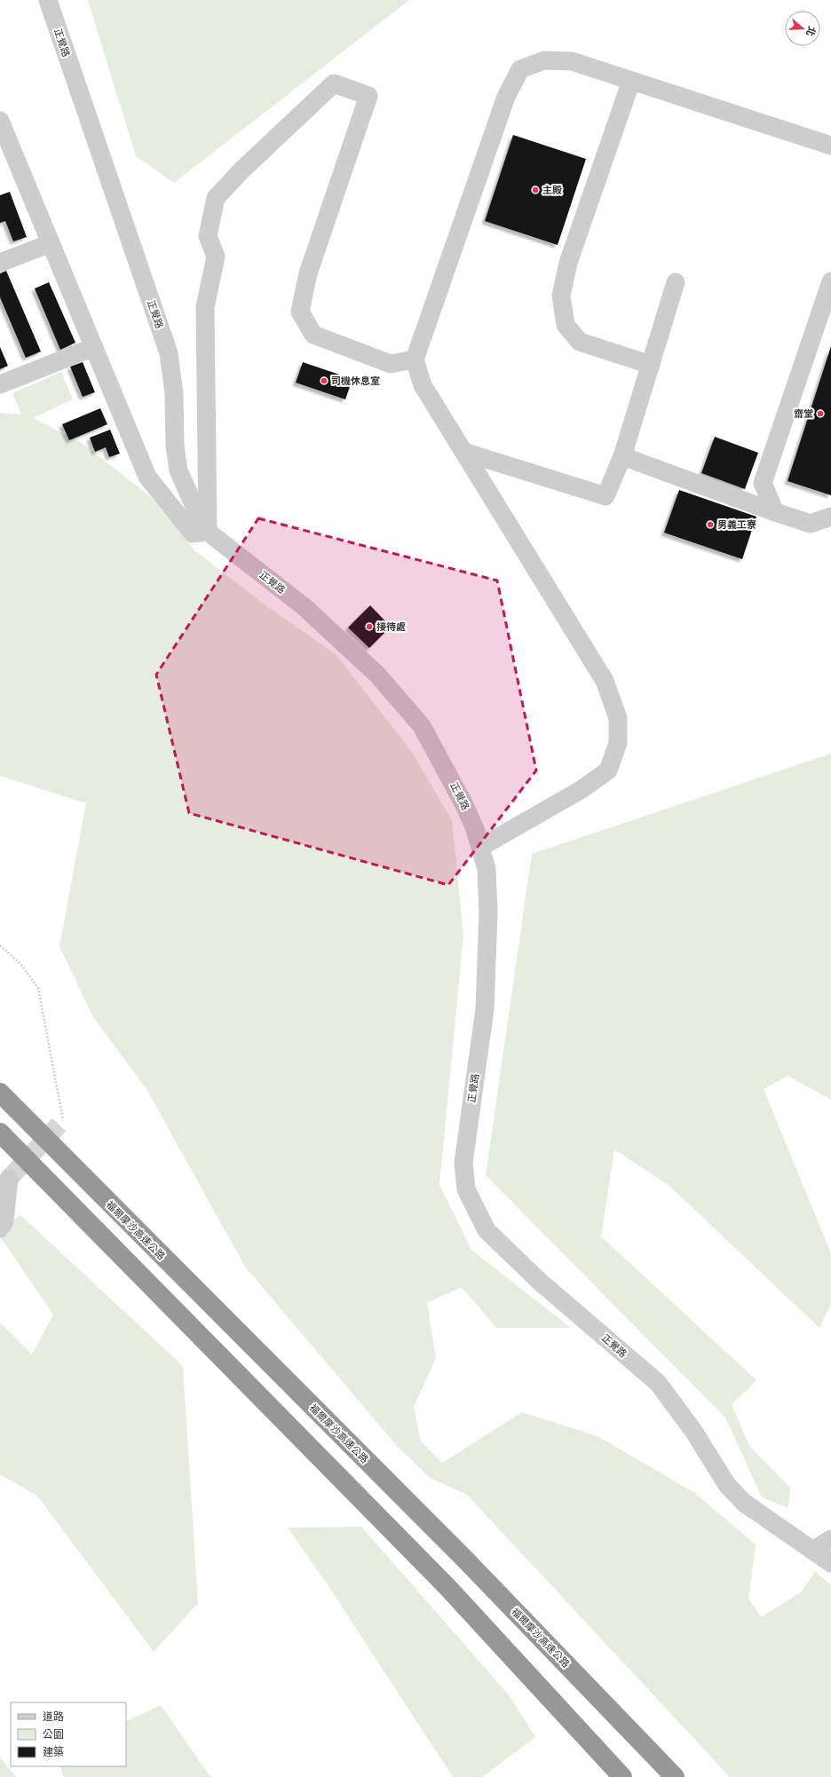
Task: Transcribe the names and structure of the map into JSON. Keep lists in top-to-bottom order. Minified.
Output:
{"streets":{"highway":["福爾摩沙高速公路"],"street":["正覺路"]},"places":["主殿","司機休息室","齋堂","男義工寮","接待處"],"legend":["道路","公園","建築"],"north":"right"}
